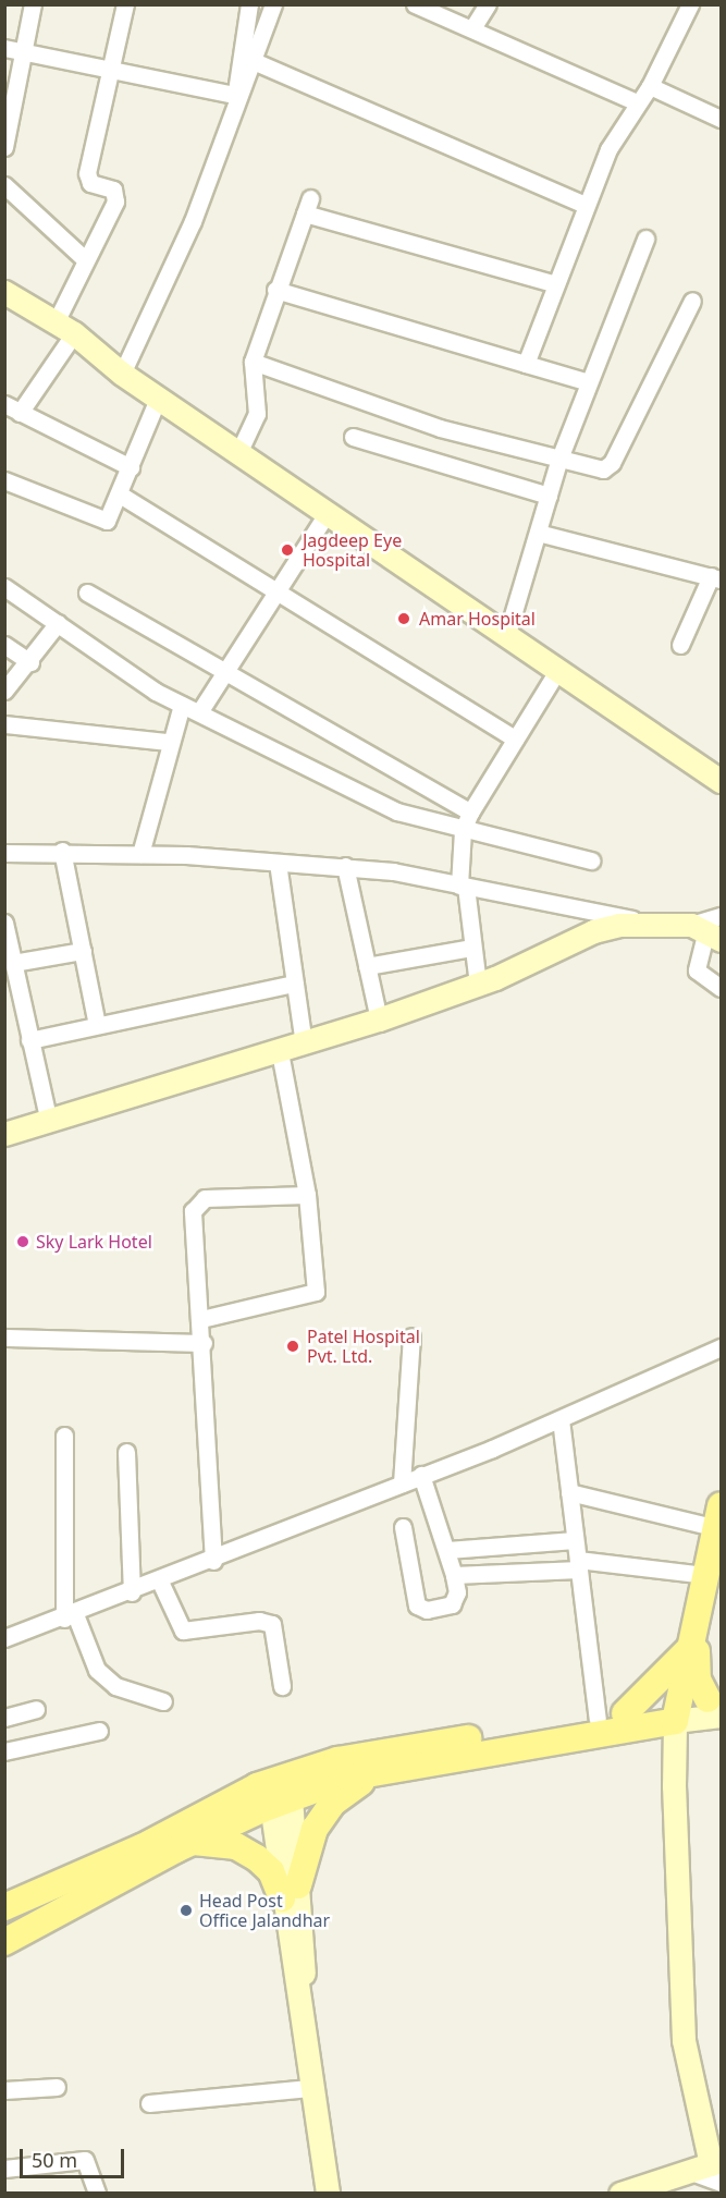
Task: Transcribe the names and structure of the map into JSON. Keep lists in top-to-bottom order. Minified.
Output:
{"places":["Jagdeep Eye Hospital","Amar Hospital","Sky Lark Hotel","Patel Hospital Pvt. Ltd.","Head Post Office Jalandhar"],"scale_bar":"50 m"}
